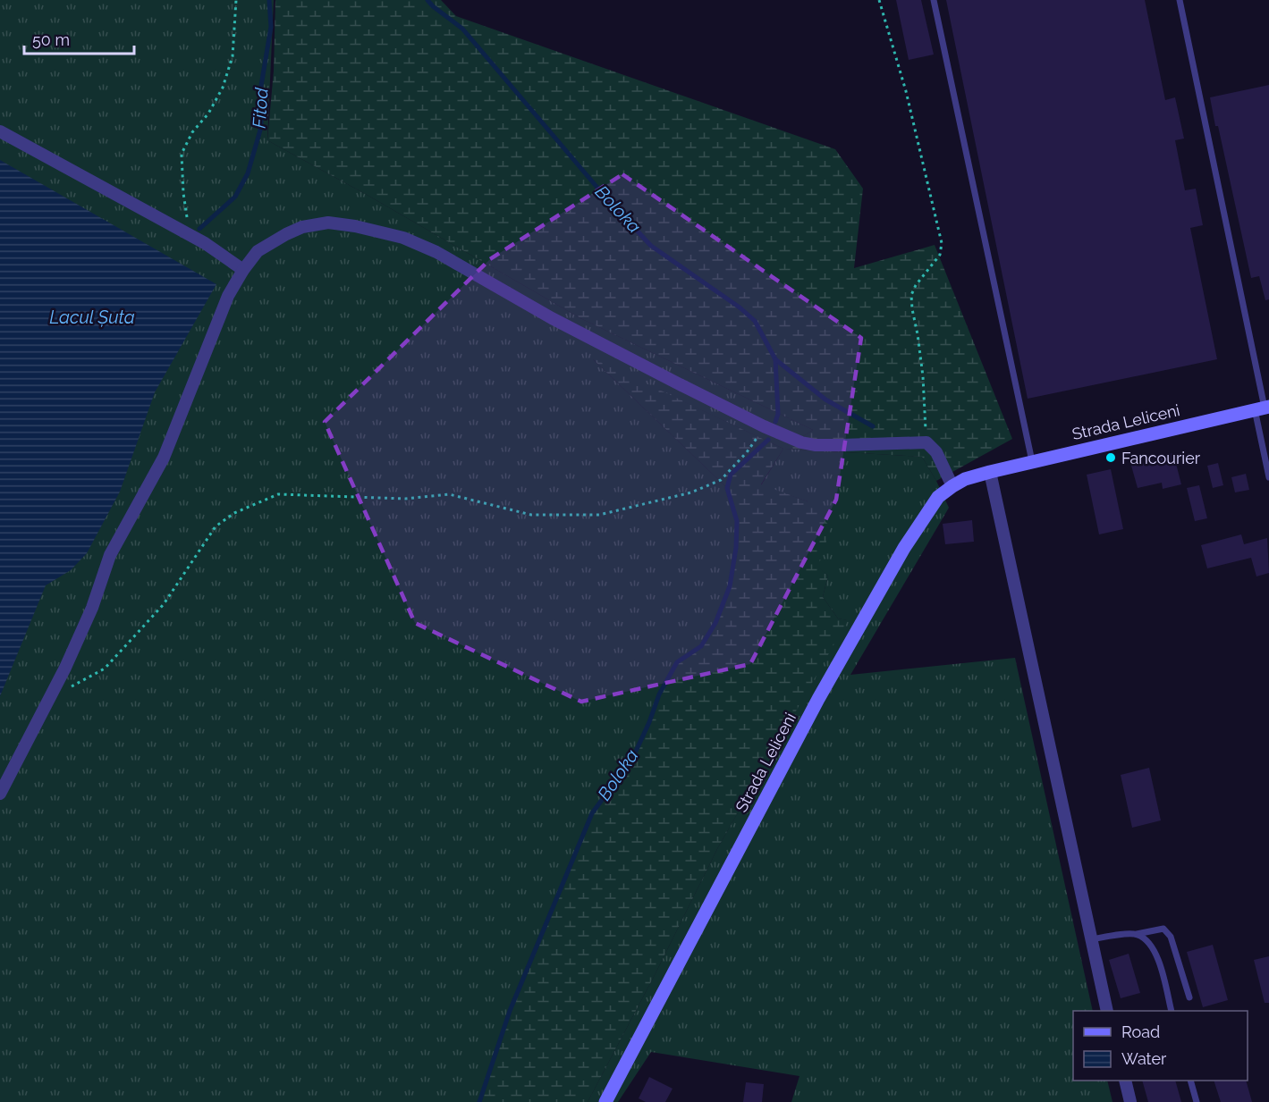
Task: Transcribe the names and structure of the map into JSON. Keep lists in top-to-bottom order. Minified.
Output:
{"streets":{"main road":["Strada Leliceni"]},"water":["Fitod","Boloka","Lacul Șuta"],"places":["Fancourier"],"legend":["Road","Water"],"scale_bar":"50 m"}
